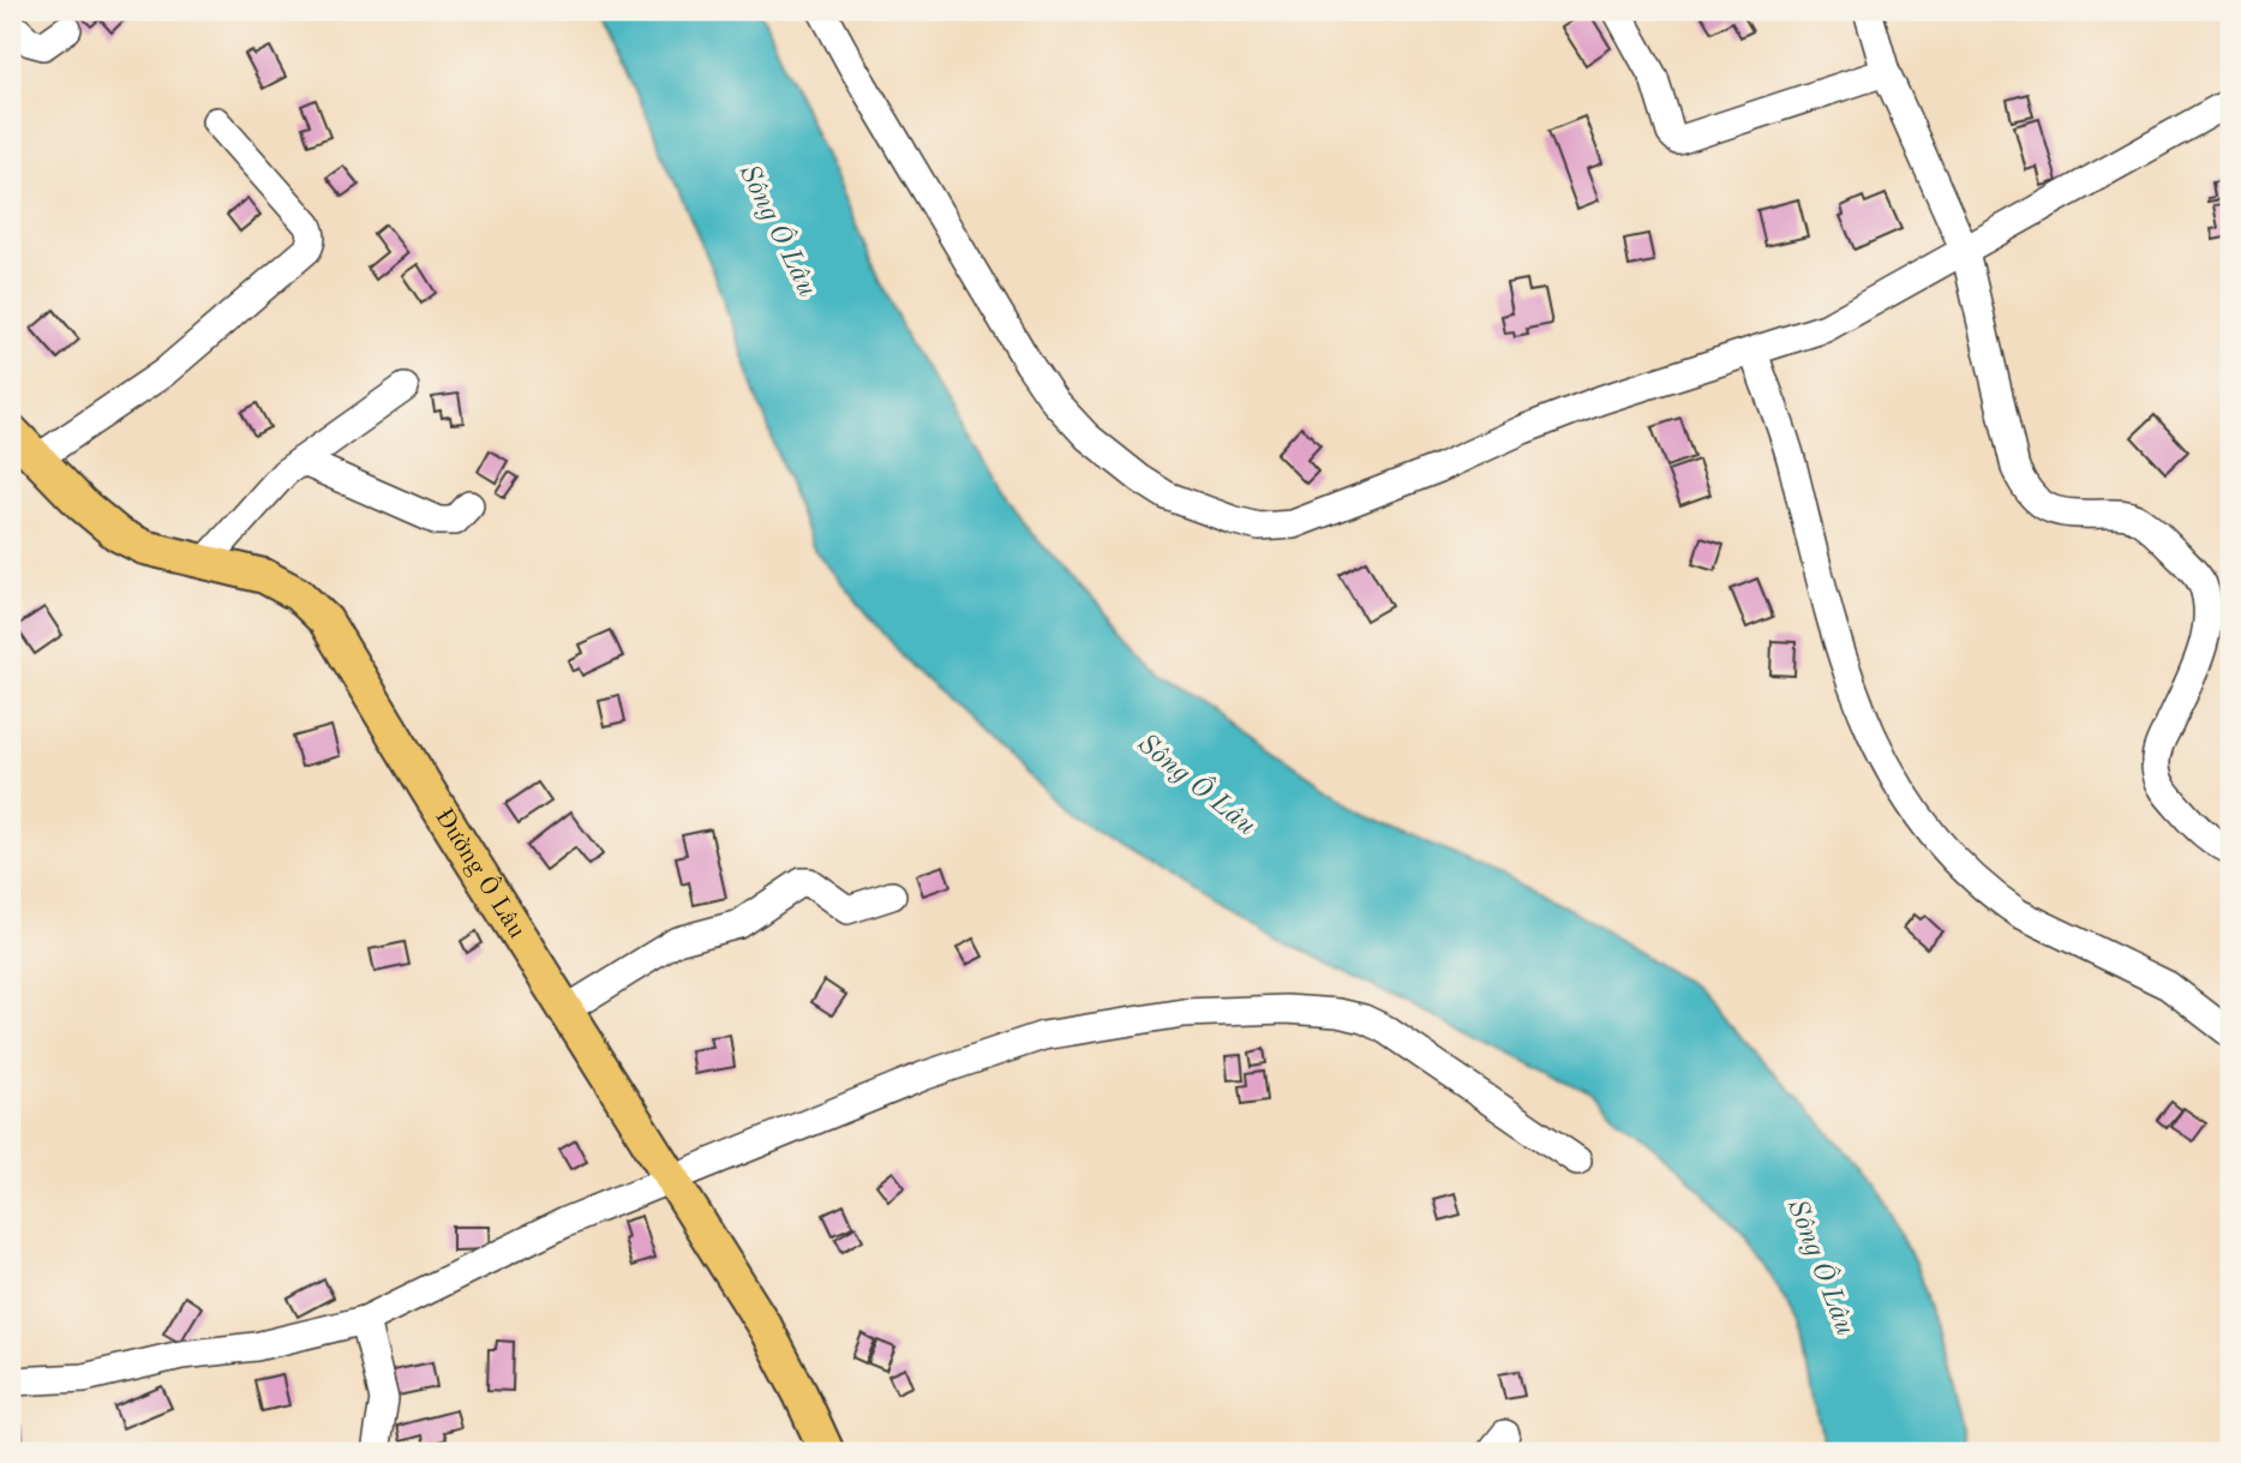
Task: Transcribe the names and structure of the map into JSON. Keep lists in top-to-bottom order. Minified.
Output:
{"streets":{"main road":["Đường Ô Lâu"]},"water":["Sông Ô Lâu"]}
